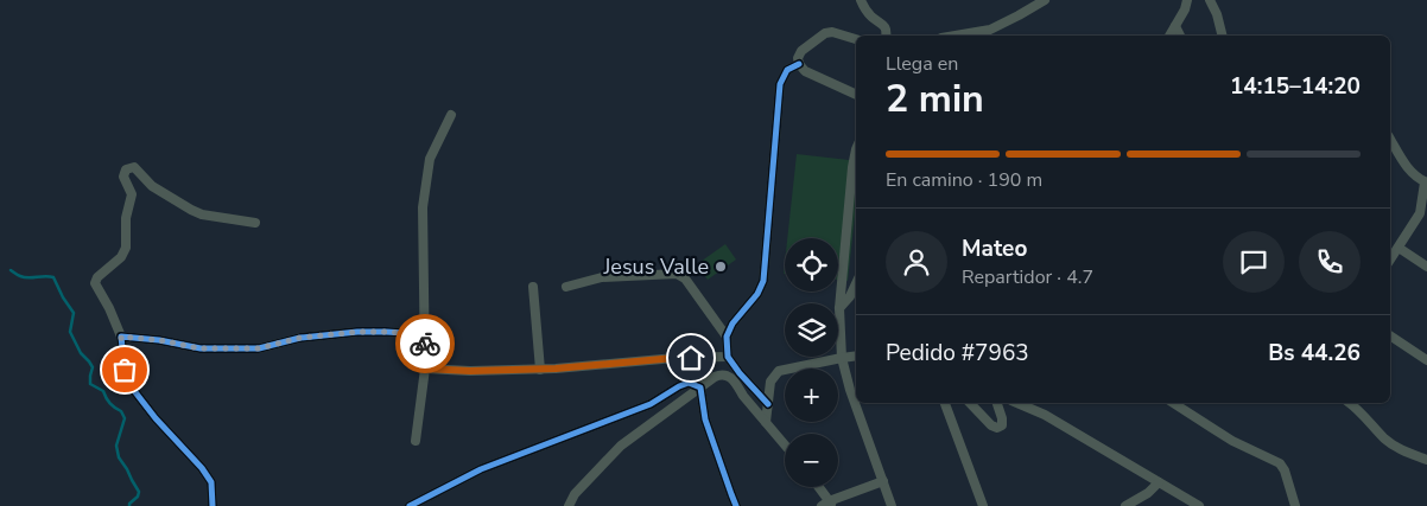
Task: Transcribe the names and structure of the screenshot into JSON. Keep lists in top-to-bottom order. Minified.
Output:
{"places":["Jesus Valle"],"page":{"heading":["2 min","Llega en","14:15–14:20"],"panel":["Mateo","Repartidor · 4.7","Pedido #7963","Bs 44.26"],"bar":"En camino · 190 m","map_buttons":["+","−"]}}
